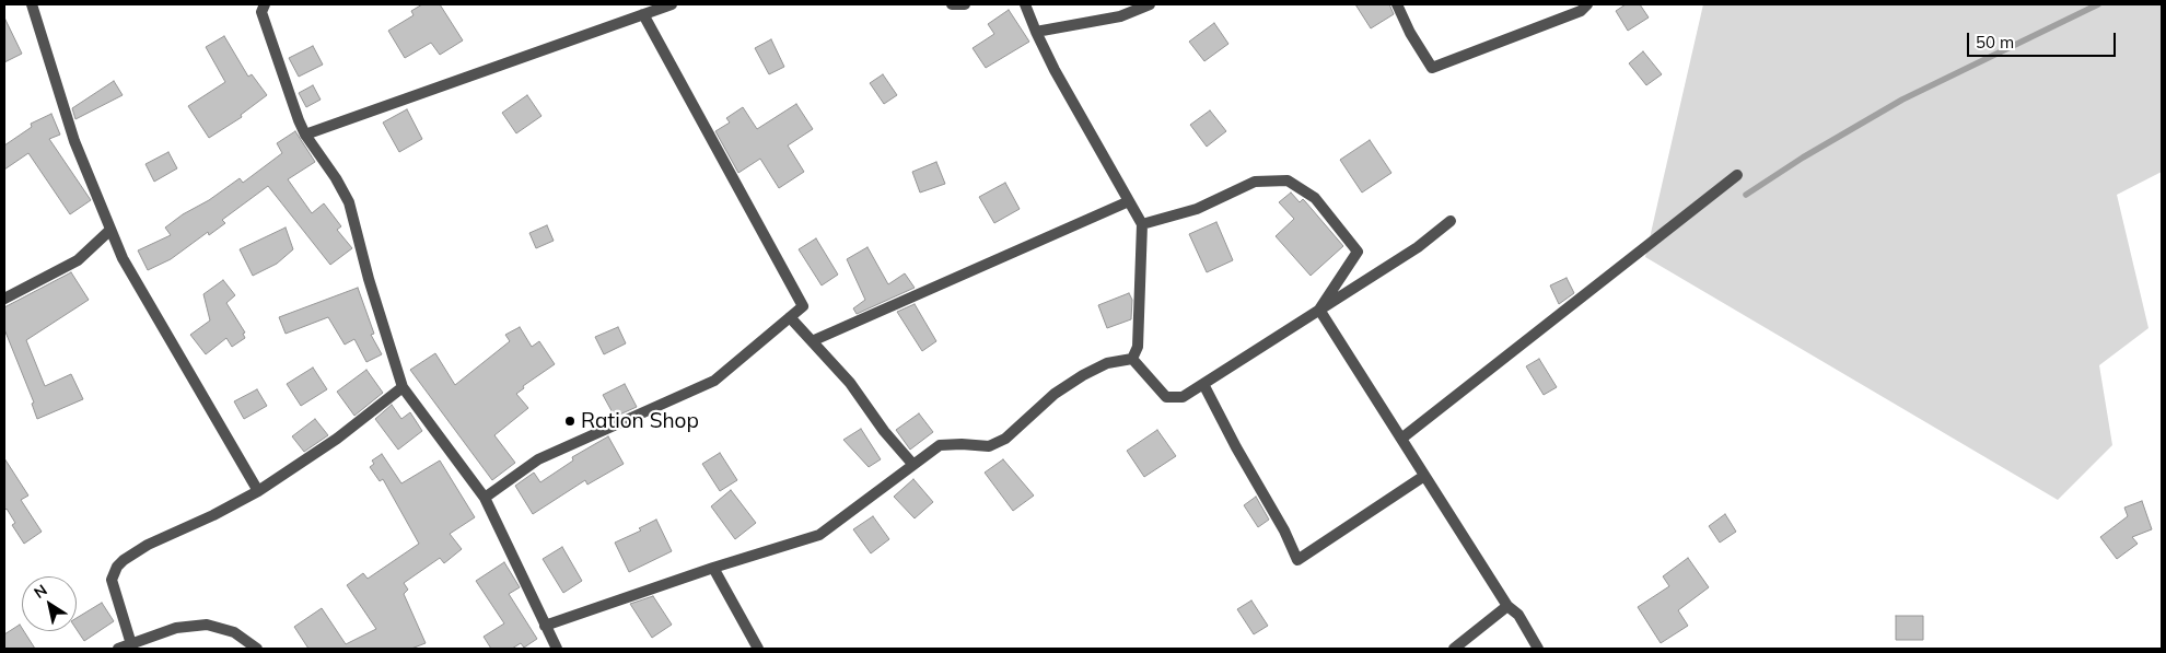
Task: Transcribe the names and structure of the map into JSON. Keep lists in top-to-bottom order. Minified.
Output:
{"places":["Ration Shop"],"scale_bar":"50 m","north":"top left"}
